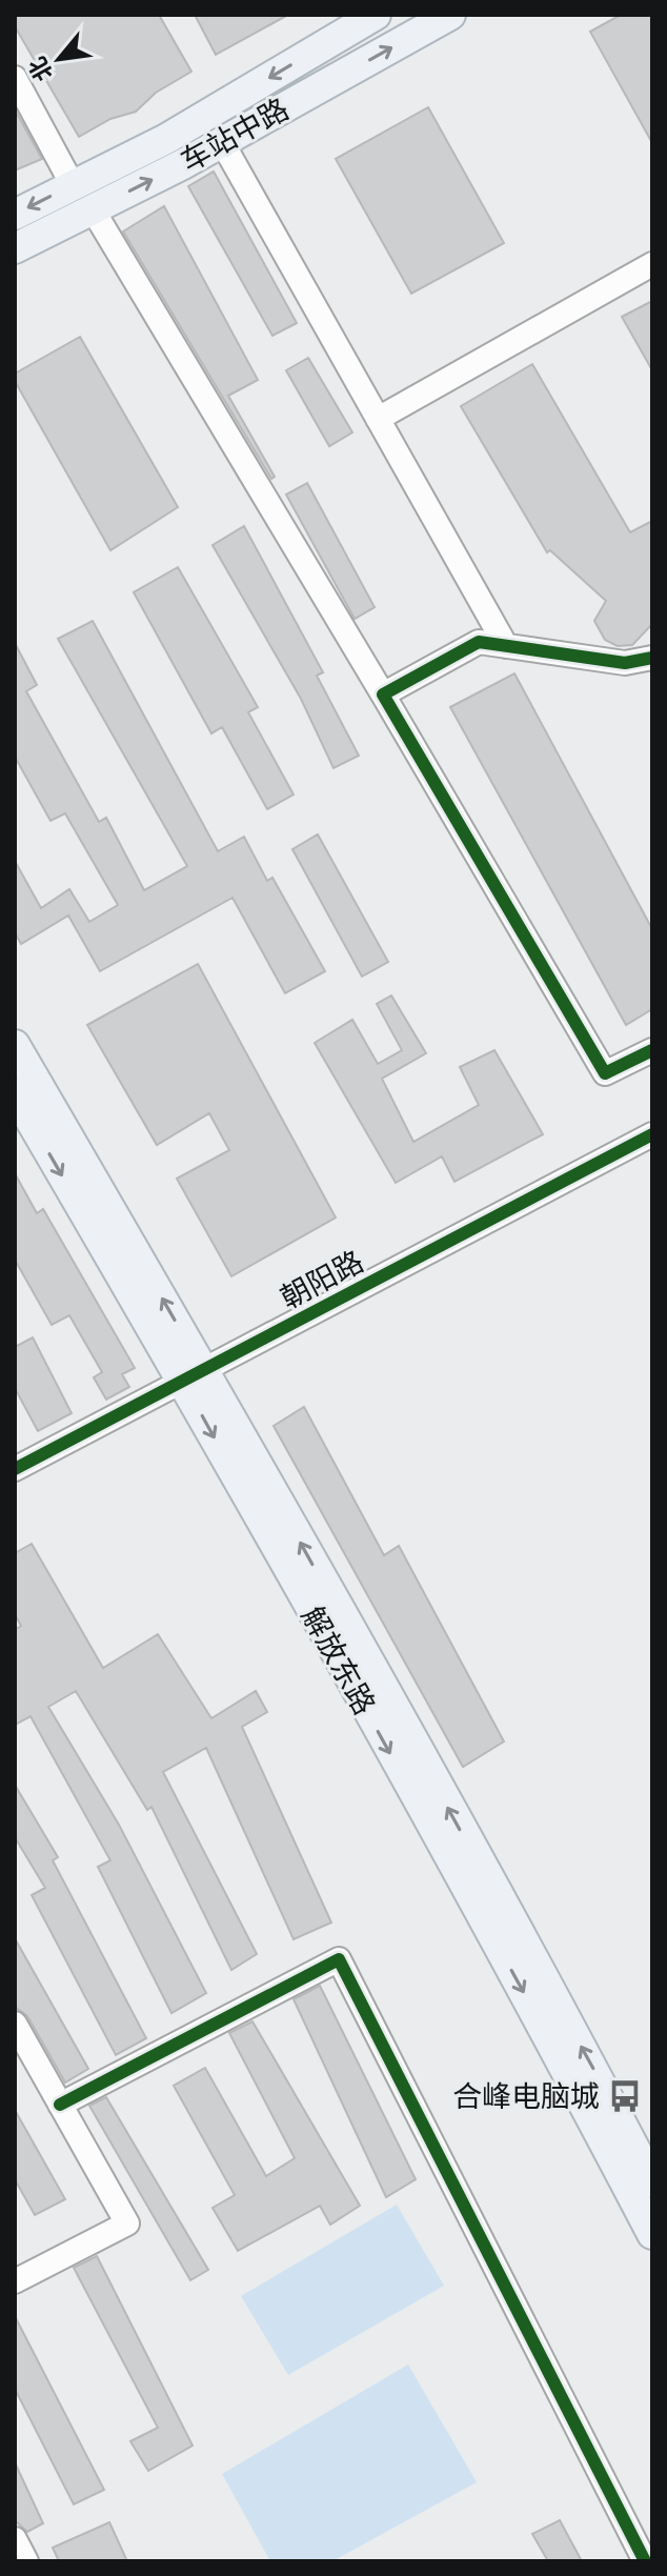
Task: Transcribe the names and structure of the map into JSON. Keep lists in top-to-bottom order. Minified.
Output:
{"streets":{"main road":["车站中路","解放东路"],"street":["朝阳路"]},"crossings":[["朝阳路","解放东路"]],"places":{"bus stop":["合峰电脑城"]},"north":"bottom left"}
